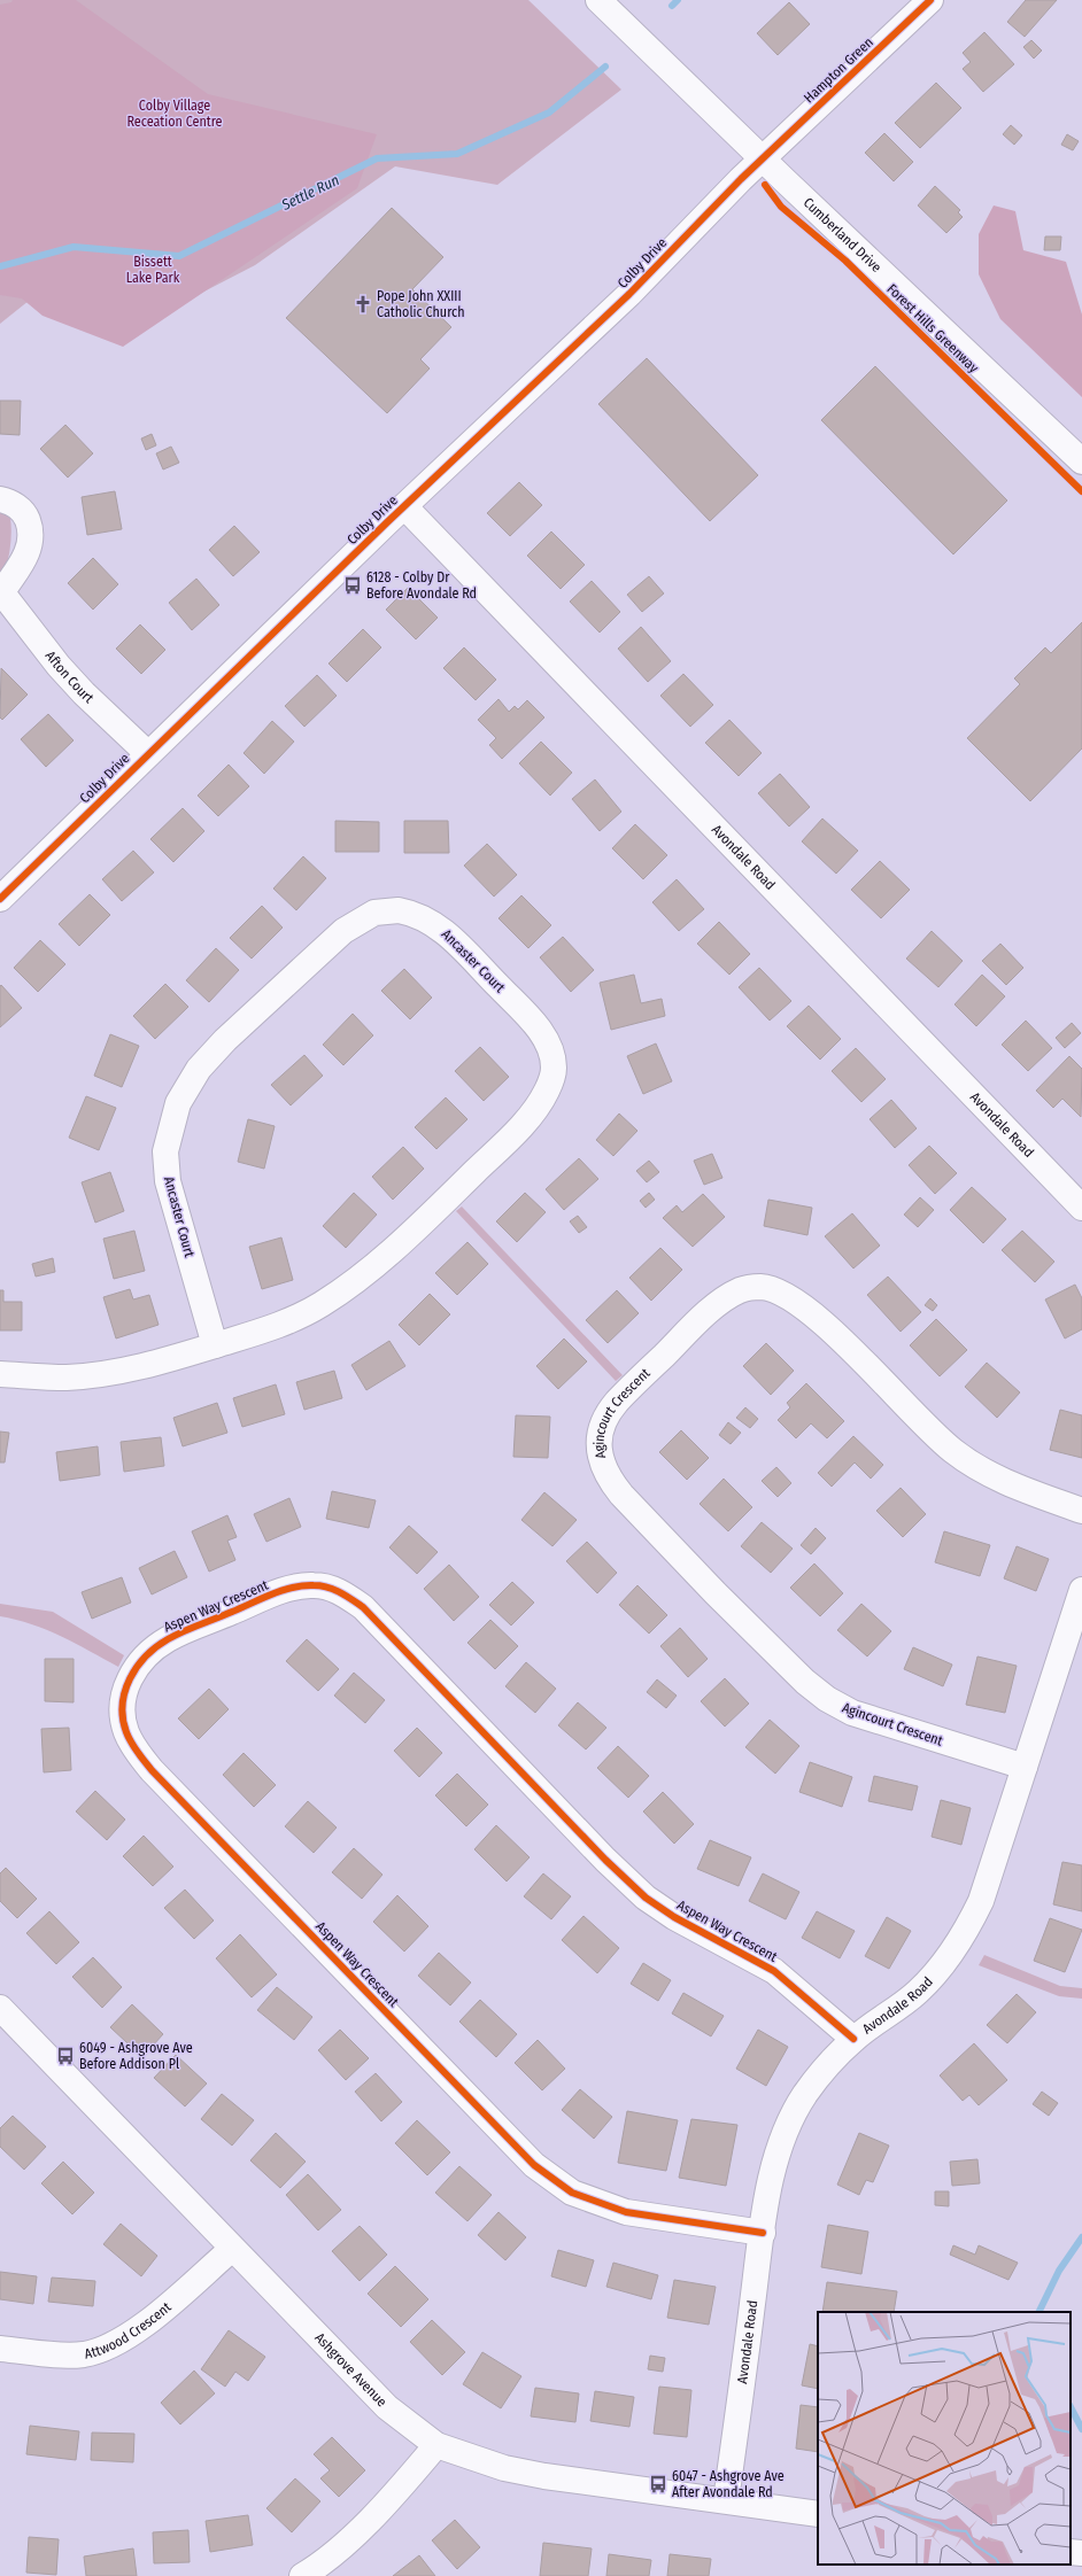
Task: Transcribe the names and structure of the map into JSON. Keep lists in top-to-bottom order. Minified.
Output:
{"streets":{"street":["Hampton Green","Cumberland Drive","Colby Drive","Afton Court","Avondale Road","Ancaster Court","Agincourt Crescent","Aspen Way Crescent","Attwood Crescent","Ashgrove Avenue"],"cycle path":["Forest Hills Greenway"]},"crossings":[["Hampton Green","Cumberland Drive"],["Hampton Green","Colby Drive"],["Cumberland Drive","Colby Drive"],["Colby Drive","Afton Court"],["Colby Drive","Avondale Road"],["Avondale Road","Agincourt Crescent"],["Avondale Road","Aspen Way Crescent"],["Avondale Road","Ashgrove Avenue"],["Attwood Crescent","Ashgrove Avenue"]],"water":["Settle Run"],"parks":["Colby Village Receation Centre","Bissett Lake Park"],"places":{"church":["Pope John XXIII Catholic Church"],"bus stop":["6128 - Colby Dr Before Avondale Rd","6049 - Ashgrove Ave Before Addison Pl","6047 - Ashgrove Ave After Avondale Rd"]}}
